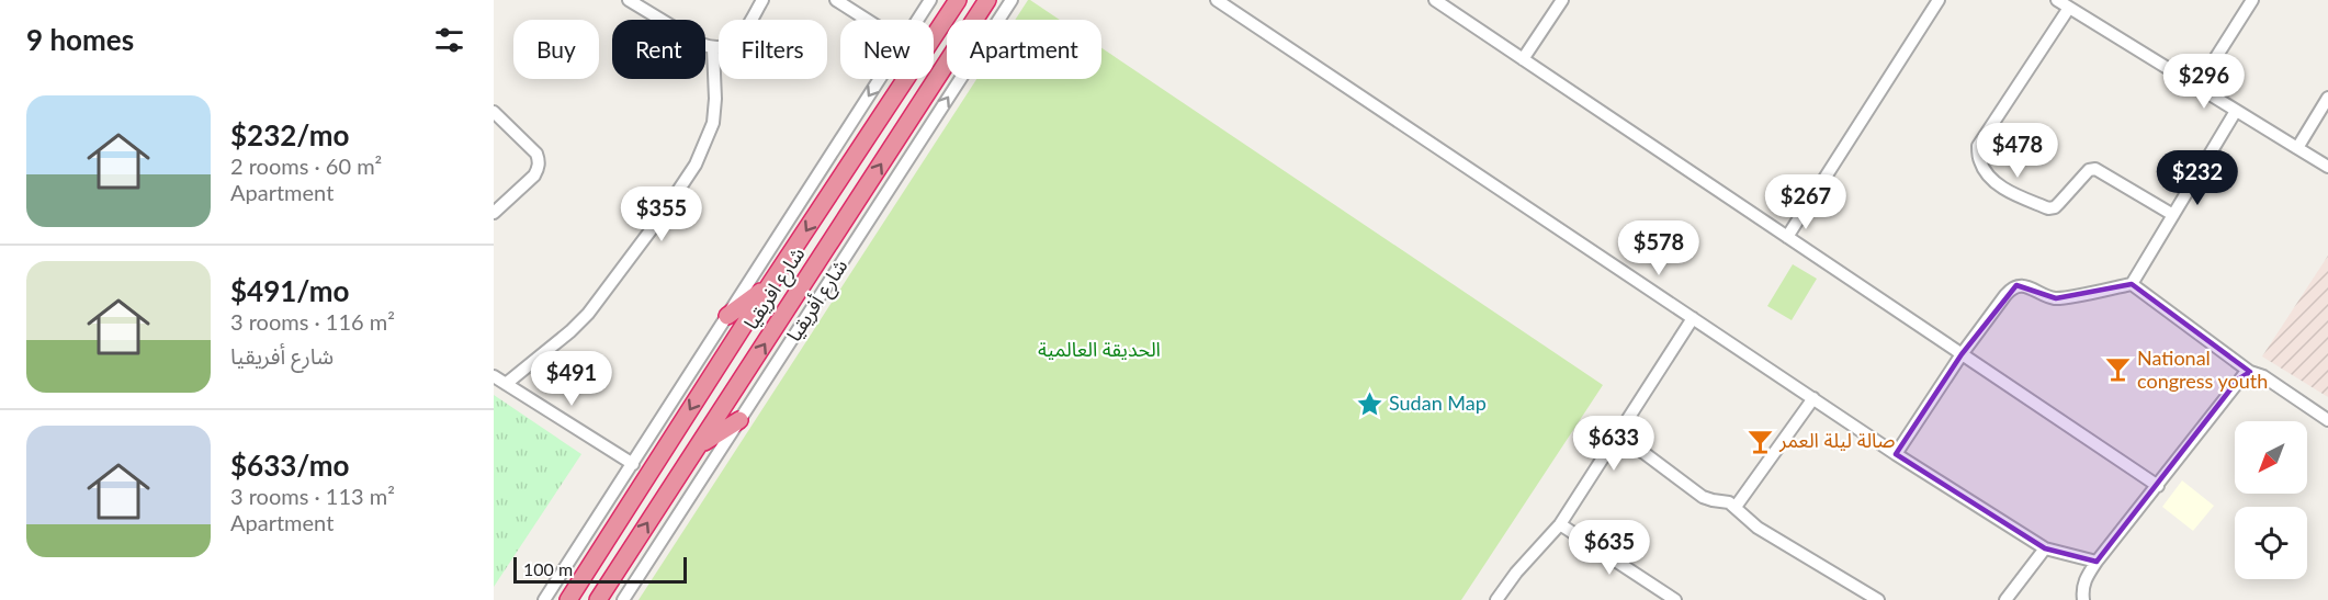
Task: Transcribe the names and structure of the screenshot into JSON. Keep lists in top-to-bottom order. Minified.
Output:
{"streets":{"highway":["شارع افريقيا"],"street":["شارع أفريقيا"]},"parks":["الحديقة العالمية"],"places":{"bar":["National congress youth","صالة ليلة العمر"],"place":["Sudan Map"]},"scale_bar":"100 m","north":"bottom left","page":{"heading":"9 homes","chip":["Buy","Rent","Filters","New","Apartment"],"price":["$296","$478","$232","$267","$355","$578","$491","$633","$635"],"list":[{"name":"$232/mo","note":"2 rooms · 60 m² · Apartment"},{"name":"$491/mo","note":"3 rooms · 116 m² · شارع أفريقيا"},{"name":"$633/mo","note":"3 rooms · 113 m² · Apartment"}],"scale":"100 m"}}
